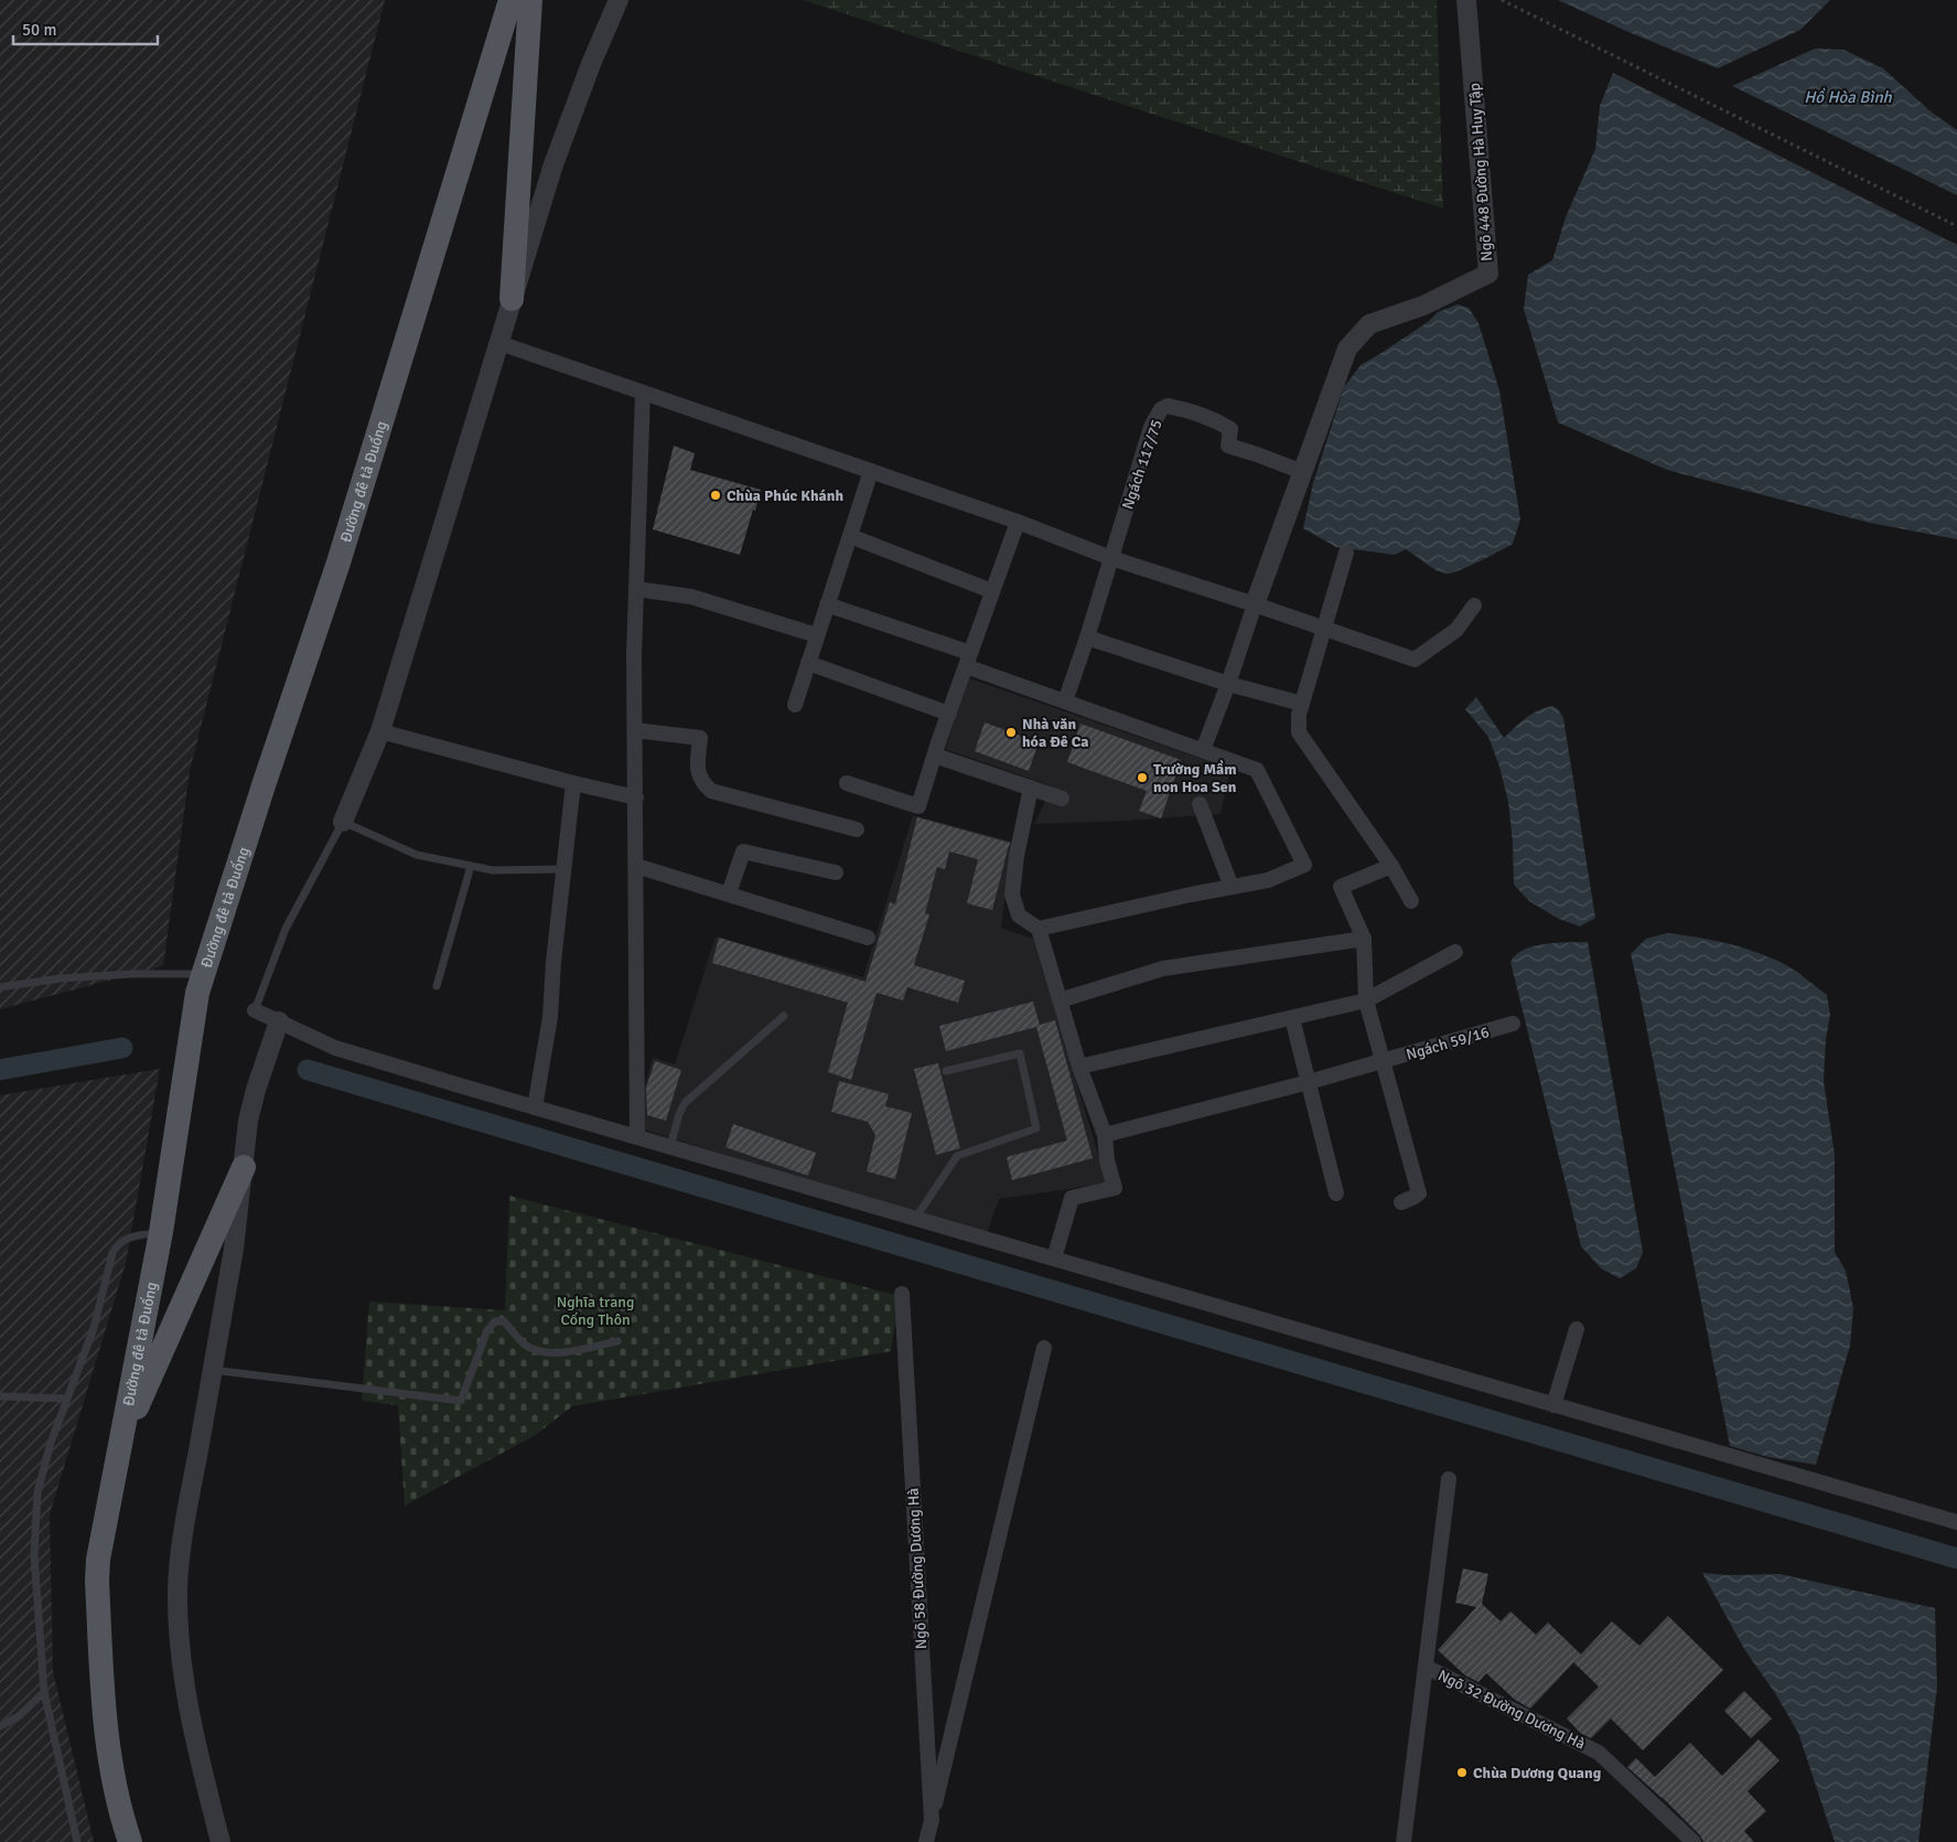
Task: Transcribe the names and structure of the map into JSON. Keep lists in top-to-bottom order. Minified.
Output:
{"streets":{"main road":["Đường đê tả Đuống"],"street":["Ngõ 448 Đường Hà Huy Tập","Ngách 117/75","Ngách 59/16","Ngõ 58 Đường Dương Hà","Ngõ 32 Đường Dương Hà"]},"crossings":[["Ngõ 448 Đường Hà Huy Tập","Ngách 117/75"]],"water":["Hồ Hòa Bình"],"parks":["Nghĩa trang Cống Thôn"],"places":["Chùa Phúc Khánh","Nhà văn hóa Đê Ca","Trường Mầm non Hoa Sen","Chùa Dương Quang"],"scale_bar":"50 m"}
